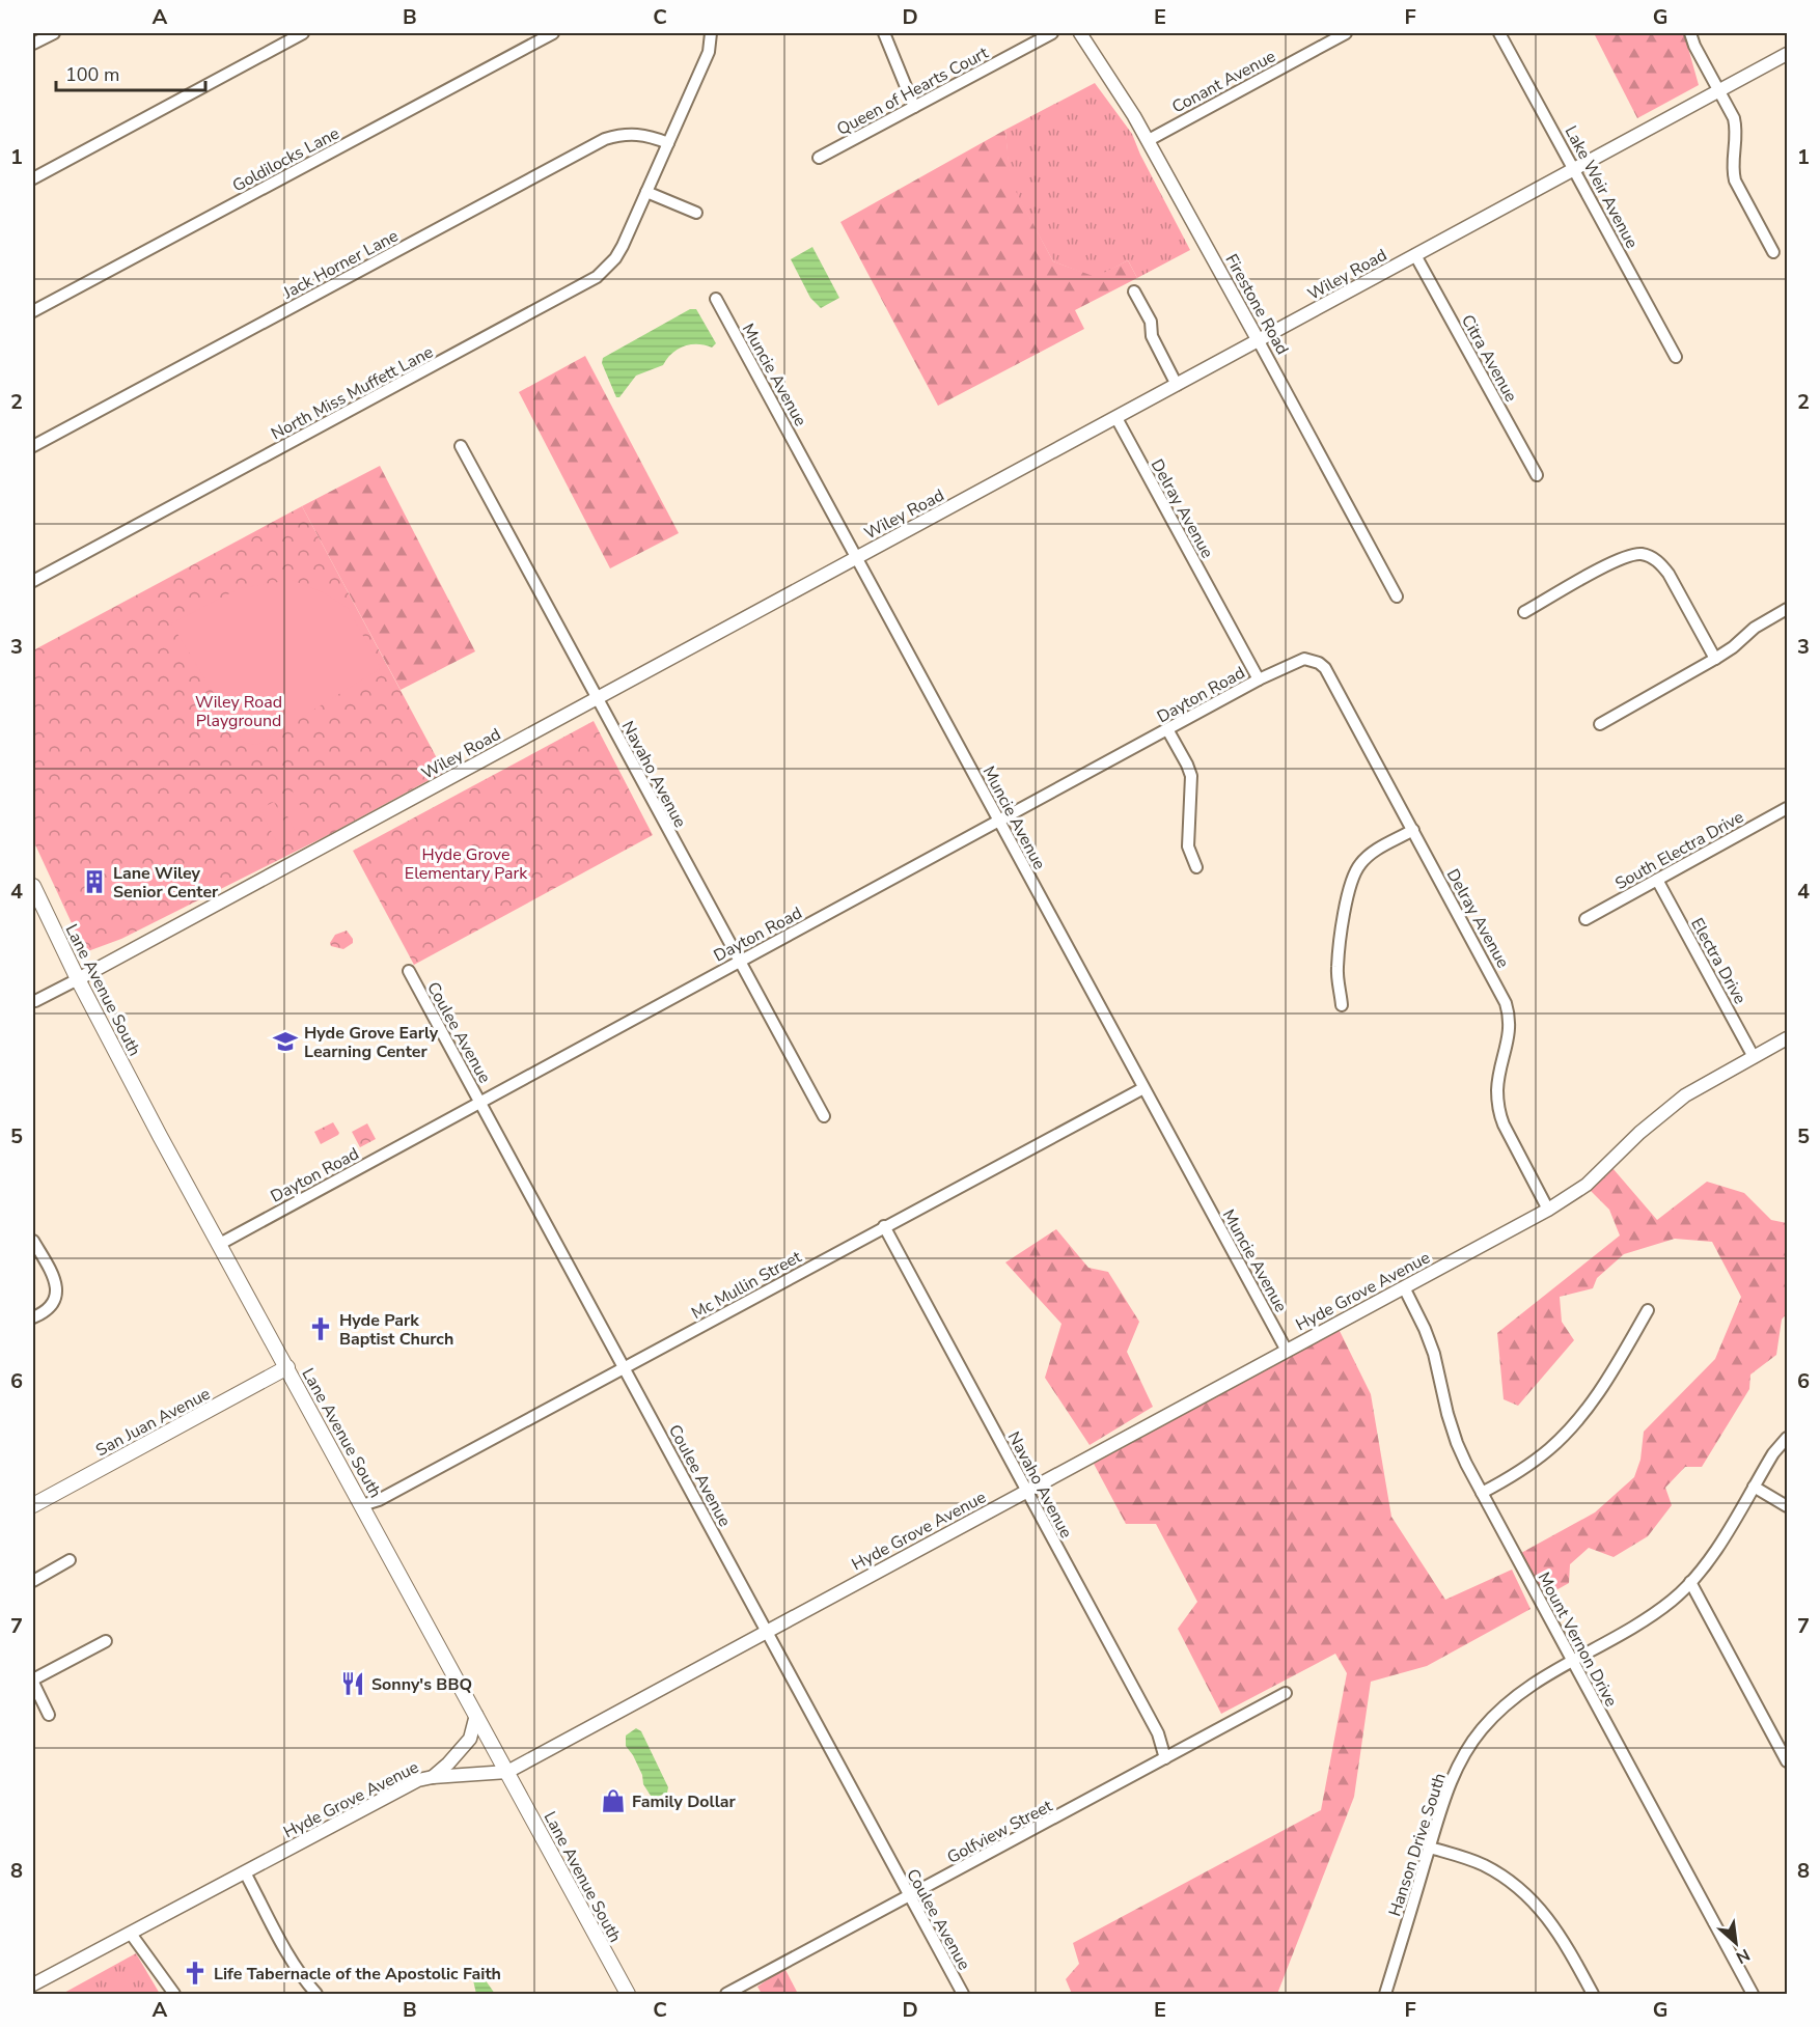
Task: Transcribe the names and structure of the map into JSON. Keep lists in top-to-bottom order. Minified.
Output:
{"streets":{"main road":["Lane Avenue South","San Juan Avenue"],"street":["Conant Avenue","Queen of Hearts Court","Goldilocks Lane","Lake Weir Avenue","Jack Horner Lane","Wiley Road","Firestone Road","Citra Avenue","Muncie Avenue","North Miss Muffett Lane","Delray Avenue","Dayton Road","Navaho Avenue","South Electra Drive","Electra Drive","Coulee Avenue","Mc Mullin Street","Hyde Grove Avenue","Mount Vernon Drive","Golfview Street","Hanson Drive South"]},"crossings":[["Conant Avenue","Firestone Road"],["Lake Weir Avenue","Wiley Road"],["Jack Horner Lane","North Miss Muffett Lane"],["Wiley Road","Firestone Road"],["Wiley Road","Citra Avenue"],["Wiley Road","Muncie Avenue"],["Wiley Road","Delray Avenue"],["Wiley Road","Navaho Avenue"],["Wiley Road","Lane Avenue South"],["Muncie Avenue","Dayton Road"],["Muncie Avenue","Mc Mullin Street"],["Muncie Avenue","Hyde Grove Avenue"],["Delray Avenue","Dayton Road"],["Delray Avenue","Hyde Grove Avenue"],["Dayton Road","Navaho Avenue"],["Dayton Road","Lane Avenue South"],["Dayton Road","Coulee Avenue"],["Navaho Avenue","Mc Mullin Street"],["Navaho Avenue","Hyde Grove Avenue"],["Navaho Avenue","Golfview Street"],["South Electra Drive","Electra Drive"],["Electra Drive","Hyde Grove Avenue"],["Lane Avenue South","Mc Mullin Street"],["Lane Avenue South","Hyde Grove Avenue"],["Lane Avenue South","San Juan Avenue"],["Coulee Avenue","Mc Mullin Street"],["Coulee Avenue","Hyde Grove Avenue"],["Coulee Avenue","Golfview Street"],["Hyde Grove Avenue","Mount Vernon Drive"],["Mount Vernon Drive","Hanson Drive South"]],"parks":["Wiley Road Playground","Hyde Grove Elementary Park"],"places":{"building":["Lane Wiley Senior Center"],"school or university":["Hyde Grove Early Learning Center"],"church":["Hyde Park Baptist Church","Life Tabernacle of the Apostolic Faith"],"restaurant":["Sonny's BBQ"],"shop":["Family Dollar"]},"scale_bar":"100 m","north":"bottom right","grid":{"columns":["A","B","C","D","E","F","G"],"rows":["1","2","3","4","5","6","7","8"]}}
